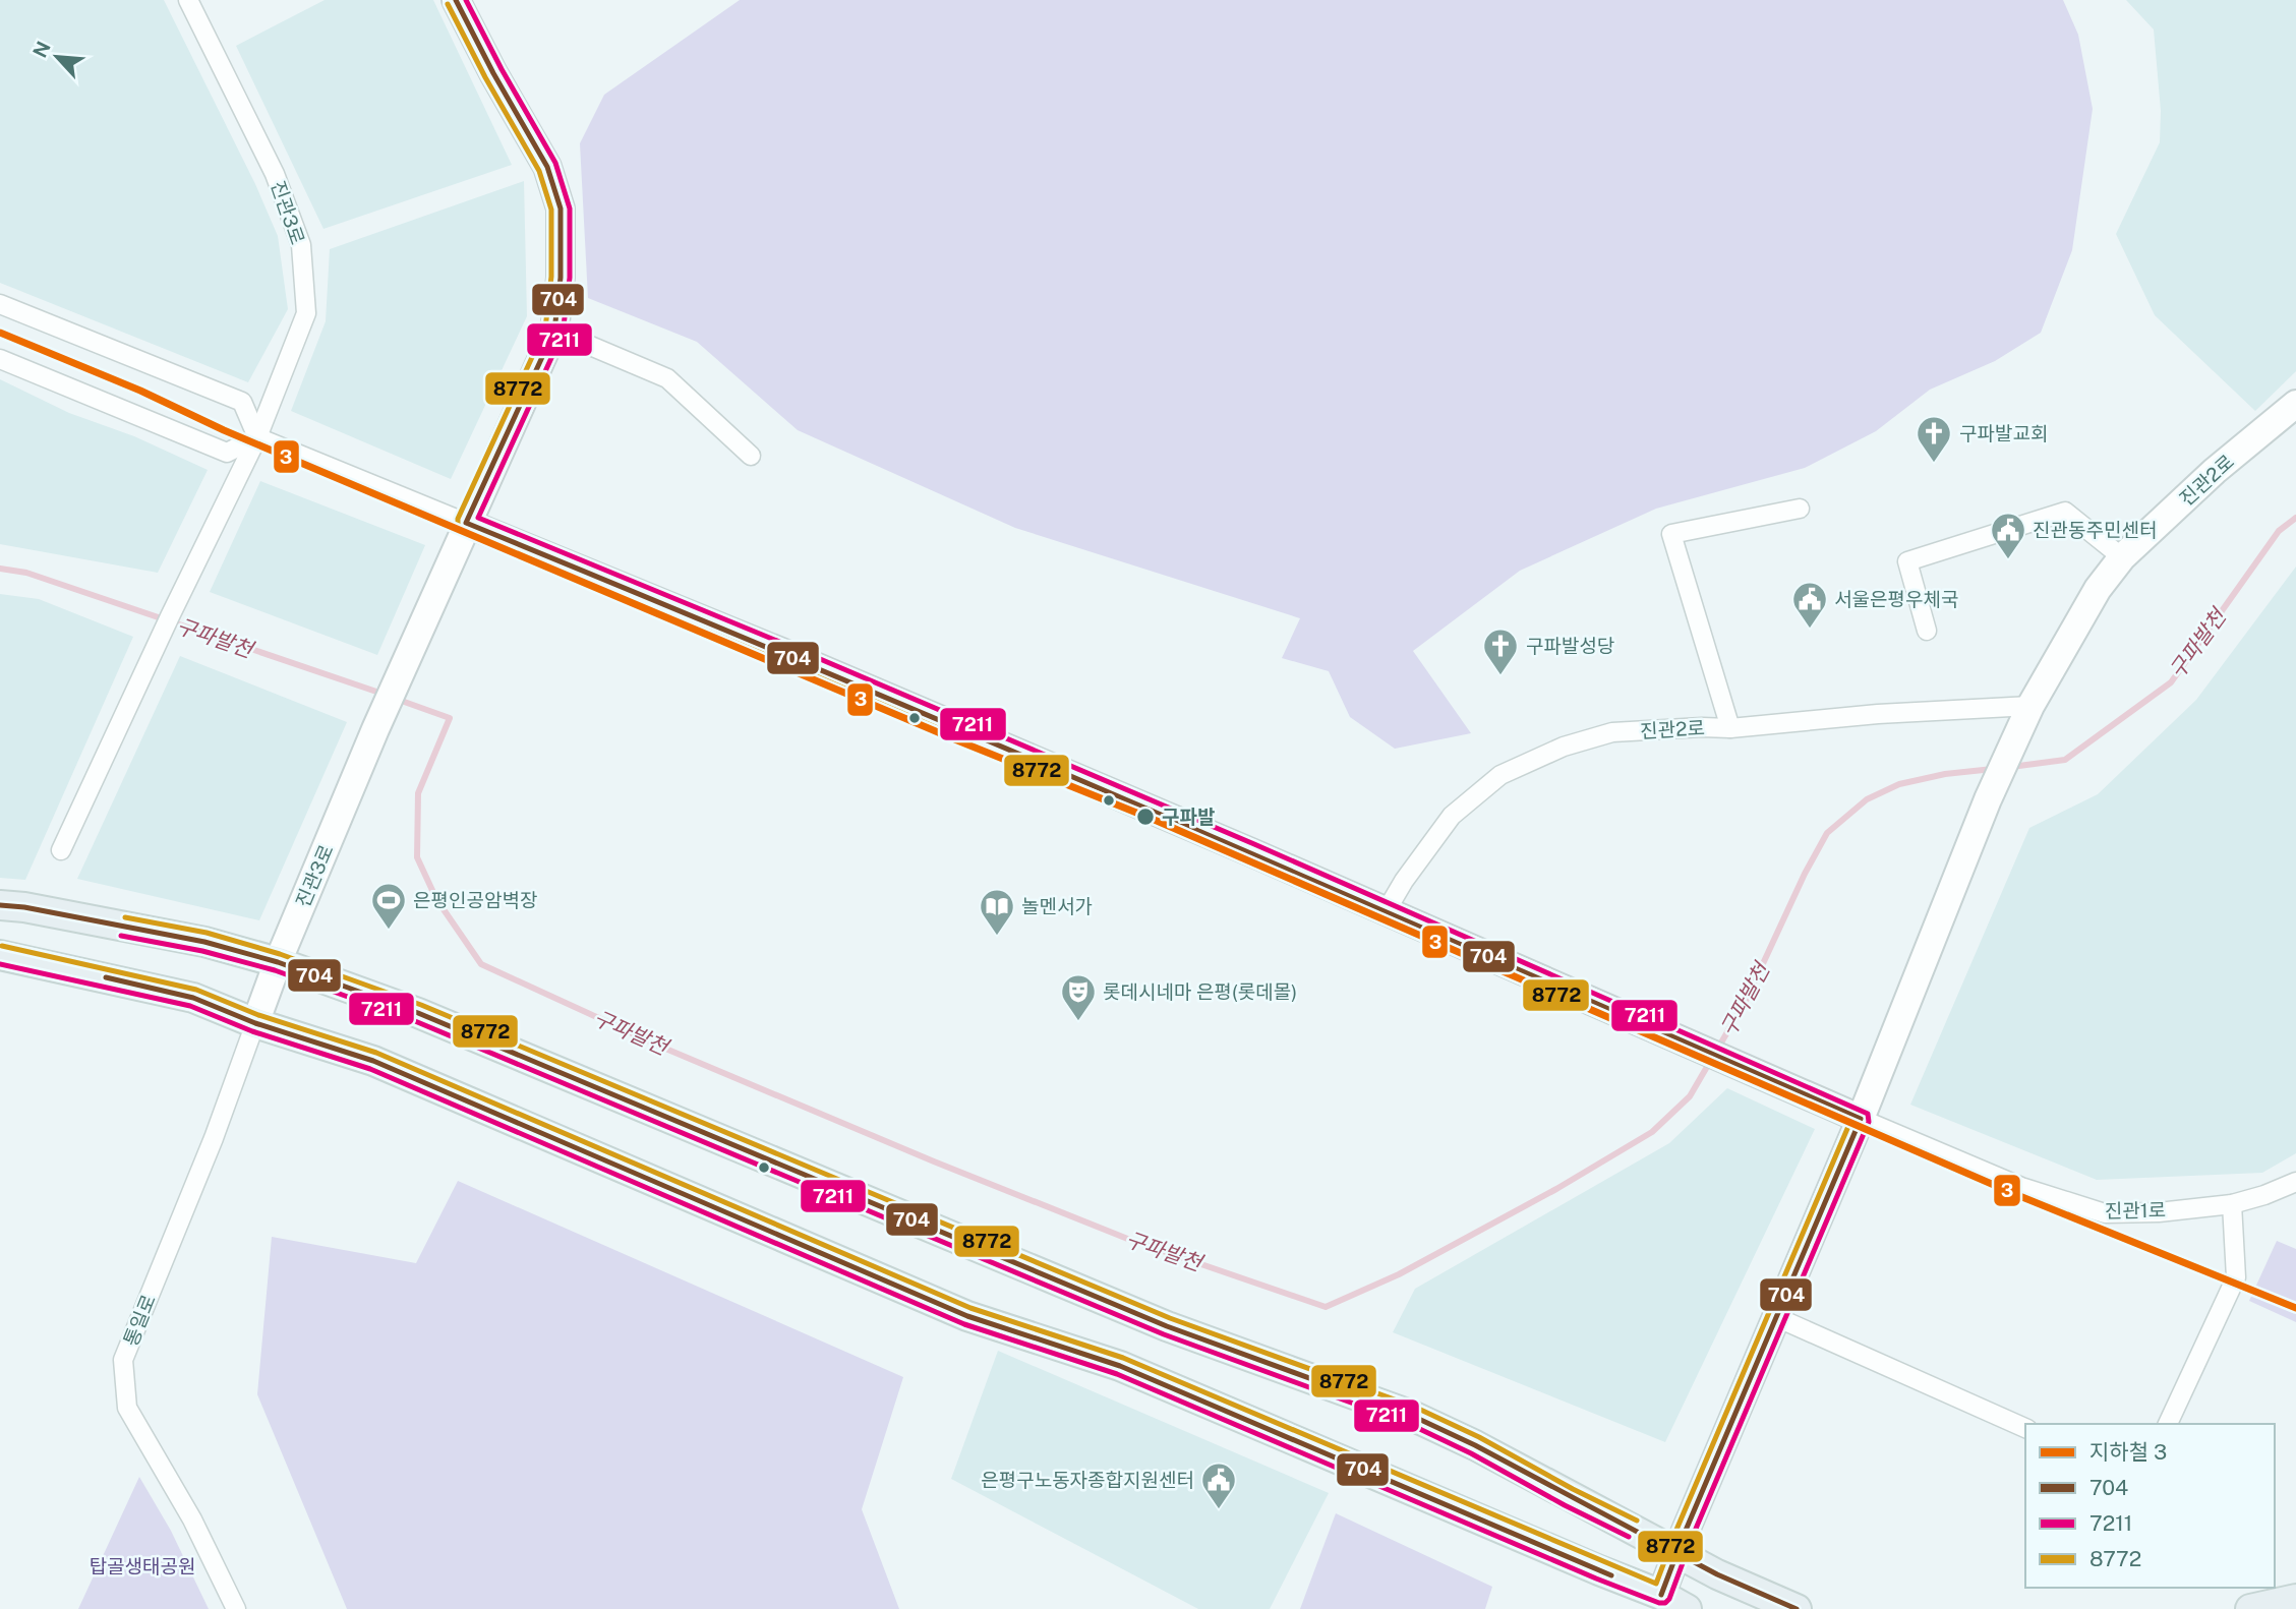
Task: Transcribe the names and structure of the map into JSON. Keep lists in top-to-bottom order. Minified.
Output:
{"streets":{"street":["진관3로","진관2로","진관1로","통일로"]},"crossings":[["진관3로","통일로"],["진관2로","진관1로"]],"water":["구파발천"],"parks":["탑골생태공원"],"places":{"church":["구파발교회","구파발성당"],"public building":["진관동주민센터","서울은평우체국","은평구노동자종합지원센터"],"other":["구파발"],"sports":["은평인공암벽장"],"library":["놀멘서가"],"theatre":["롯데시네마 은평(롯데몰)"]},"lines":["transit line 704","transit line 7211","transit line 8772","metro line 3"],"legend":["지하철 3","704","7211","8772"],"north":"top left"}
